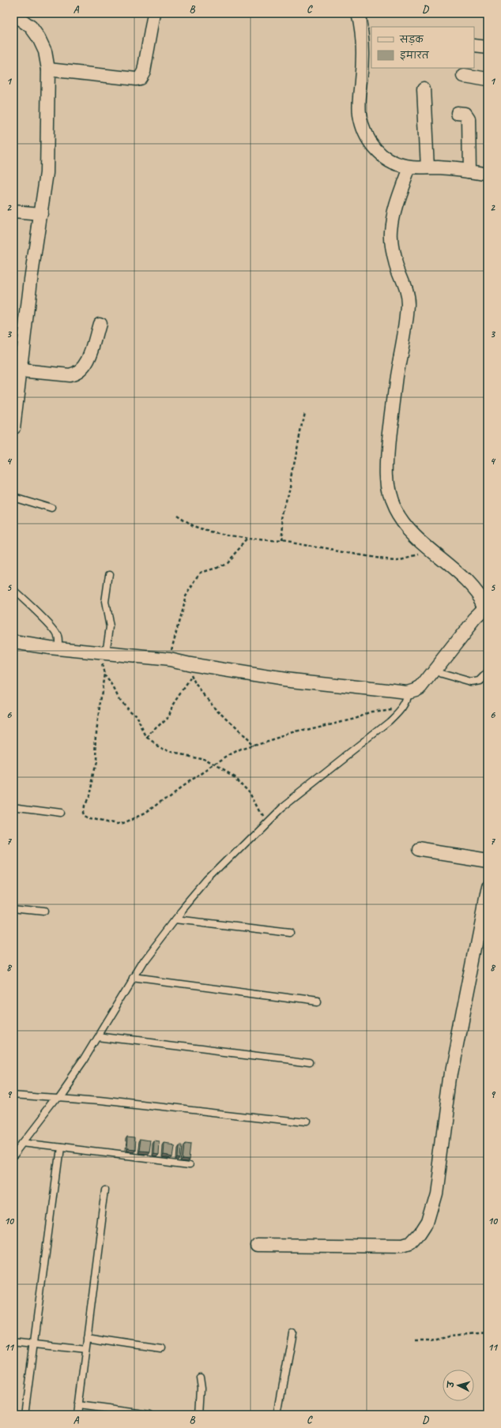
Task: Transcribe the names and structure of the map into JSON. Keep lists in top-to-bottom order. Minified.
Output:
{"legend":["सड़क","इमारत"],"north":"left","grid":{"columns":["A","B","C","D"],"rows":["1","2","3","4","5","6","7","8","9","10","11"]}}
